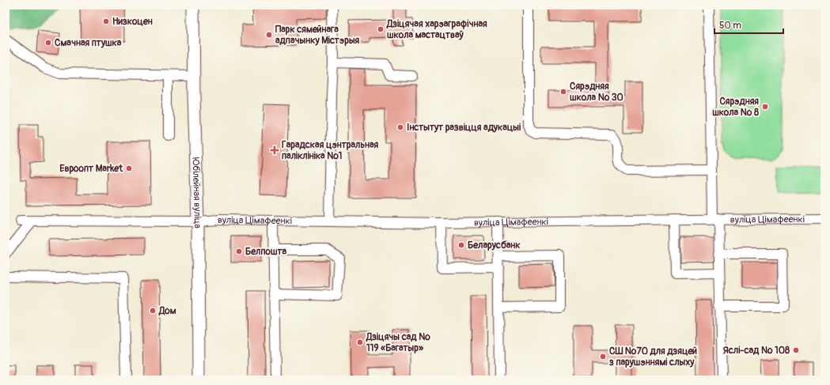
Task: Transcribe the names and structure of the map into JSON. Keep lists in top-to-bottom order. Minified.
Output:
{"streets":{"main road":["Юбілейная вуліца"],"street":["вуліца Цімафеенкі"]},"crossings":[["Юбілейная вуліца","вуліца Цімафеенкі"]],"places":{"other":["Низкоцен","Дзіцячая харэаграфічная школа мастацтваў","Парк сямейнага адпачынку Містэрыя","Смачная птушка","Сярэдняя школа № 30","Сярэдняя школа № 8","Інстытут развіцця адукацыі","Евроопт Market","Беларусбанк","Белпошта","Дом","Дзіцячы сад № 119 «Багатыр»","Яслі-сад № 108","СШ №70 для дзяцей з парушэннямі слыху"],"health":["Гарадская цэнтральная паліклініка №1"]},"scale_bar":"50 m"}
